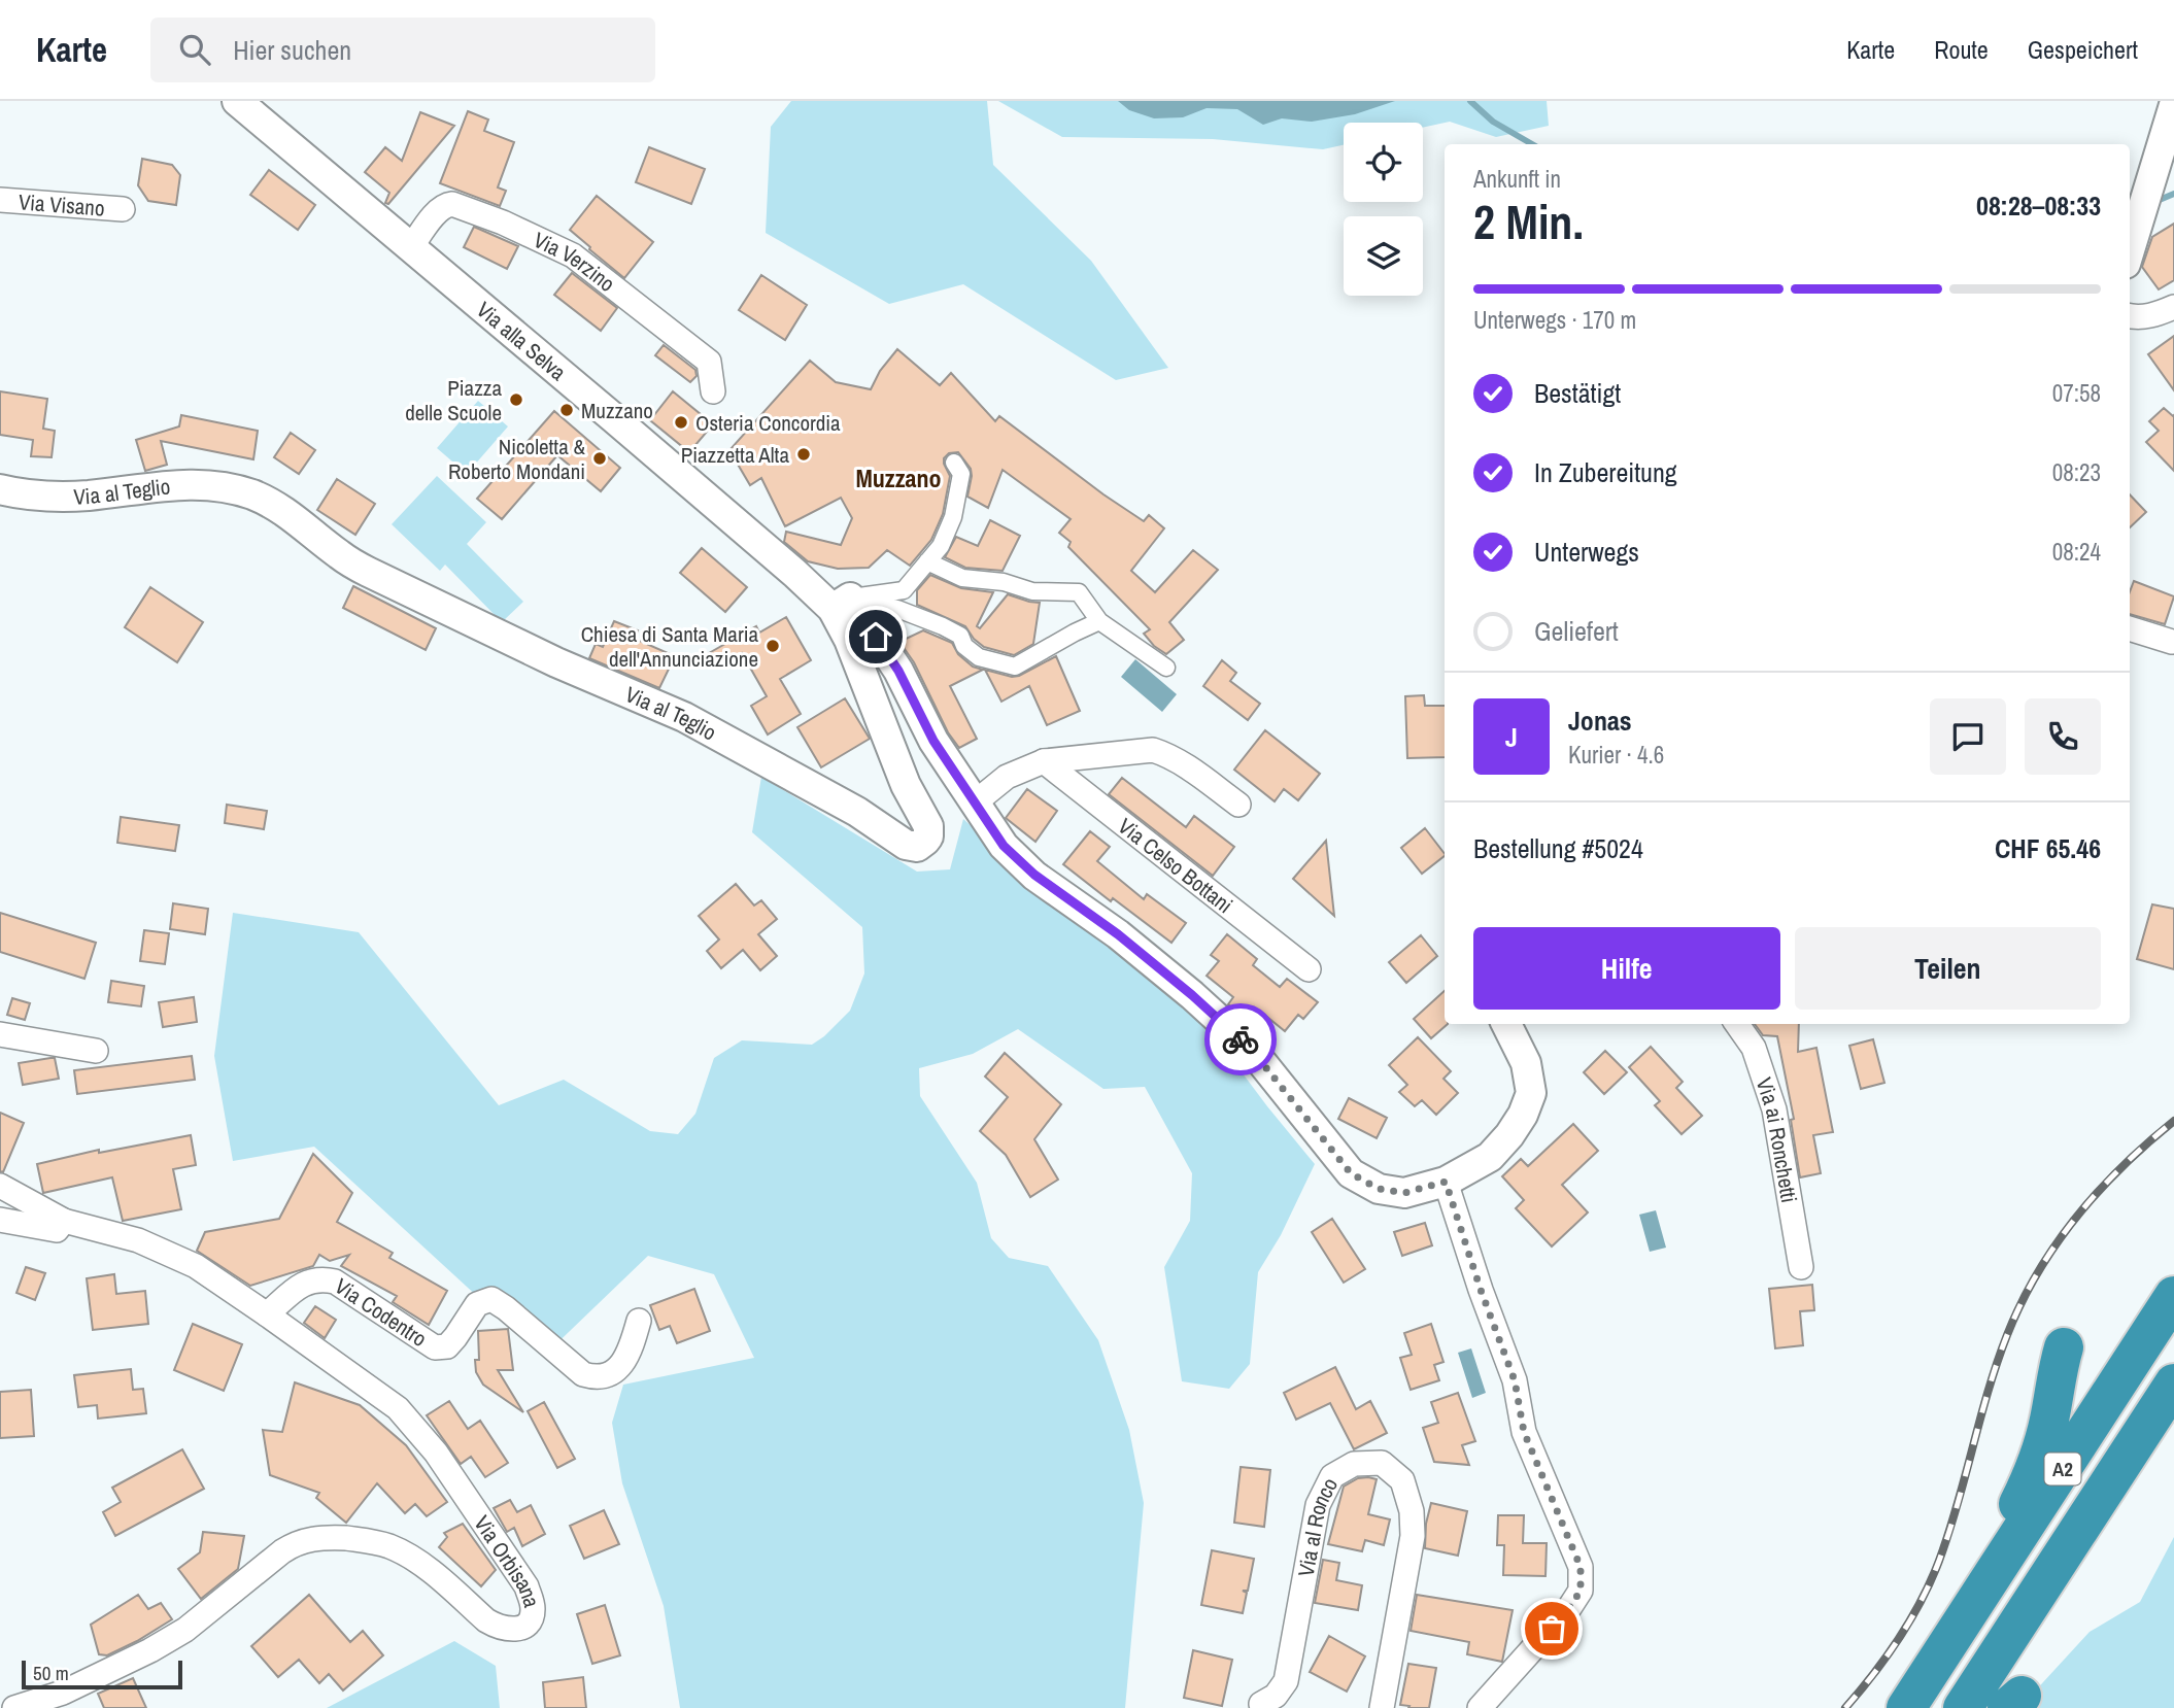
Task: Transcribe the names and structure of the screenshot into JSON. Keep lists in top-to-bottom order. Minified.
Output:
{"streets":{"highway":["A2"],"street":["Via Visano","Via Verzino","Via alla Selva","Via al Teglio","Via Celso Bottani","Via ai Ronchetti","Via Codentro","Via al Ronco","Via Orbisana"]},"crossings":[["Via Verzino","Via alla Selva"],["Via alla Selva","Via al Teglio"],["Via Codentro","Via Orbisana"]],"districts":["Muzzano"],"places":["Piazza delle Scuole","Muzzano","Osteria Concordia","Piazzetta Alta","Nicoletta & Roberto Mondani","Chiesa di Santa Maria dell'Annunciazione"],"scale_bar":"50 m","page":{"header":"Karte","search":"Hier suchen","nav":["Karte","Route","Gespeichert"],"heading":["2 Min.","Ankunft in","08:28–08:33"],"panel":["Jonas","Kurier · 4.6","Bestellung #5024","CHF 65.46"],"bar":"Unterwegs · 170 m","list":[["Bestätigt","07:58"],["In Zubereitung","08:23"],["Unterwegs","08:24"],"Geliefert"],"round":"J","buttons":["Hilfe","Teilen"],"scale":"50 m"}}
